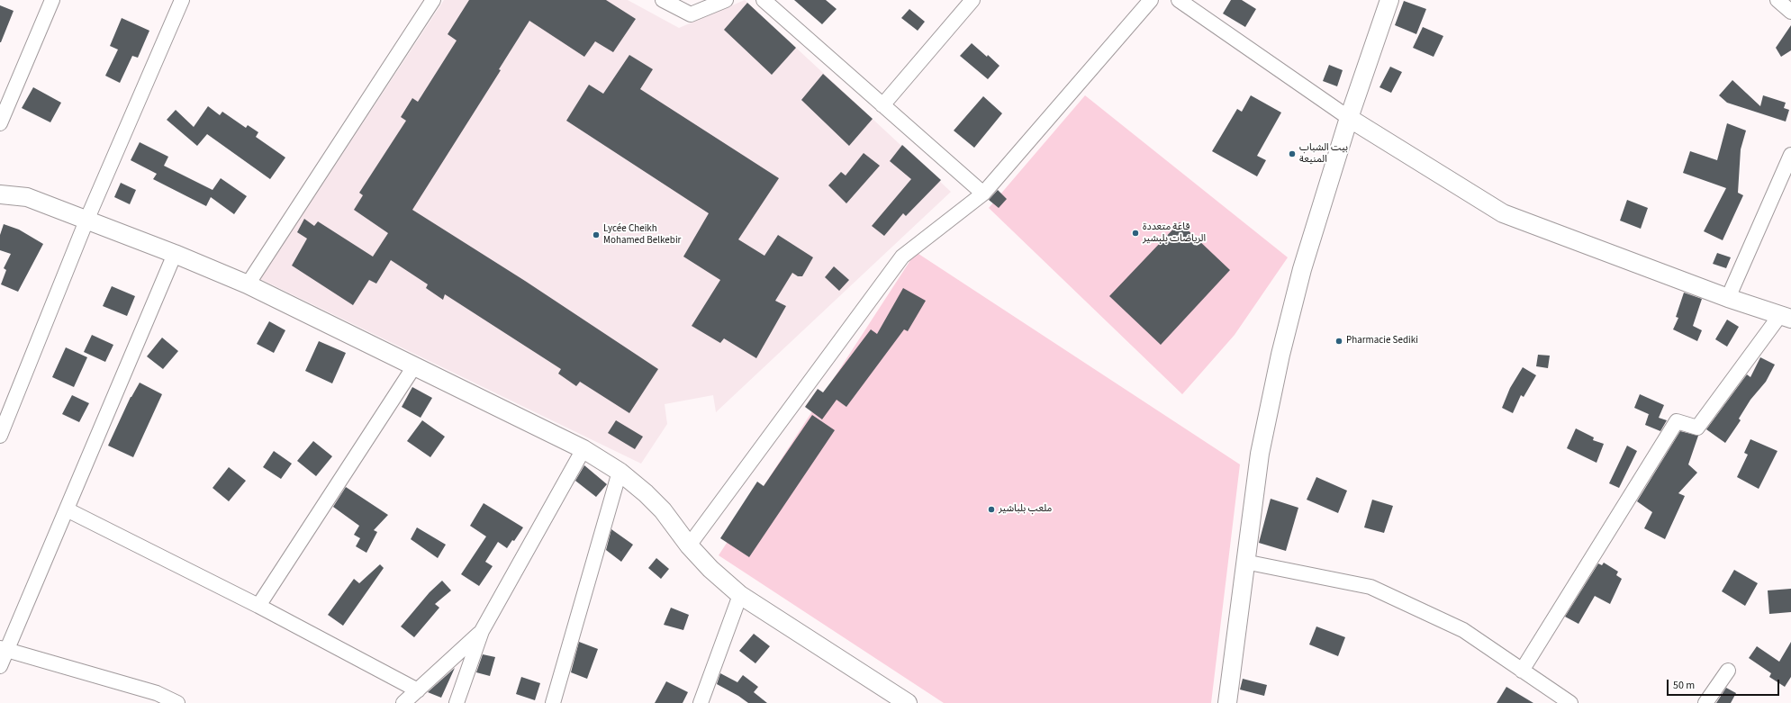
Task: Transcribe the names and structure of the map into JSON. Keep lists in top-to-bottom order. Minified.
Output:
{"places":["بيت الشباب المنيعة","قاعة متعددة الرياضات بلبشير","Lycée Cheikh Mohamed Belkebir","Pharmacie Sediki","ملعب بلباشير"],"scale_bar":"50 m"}
